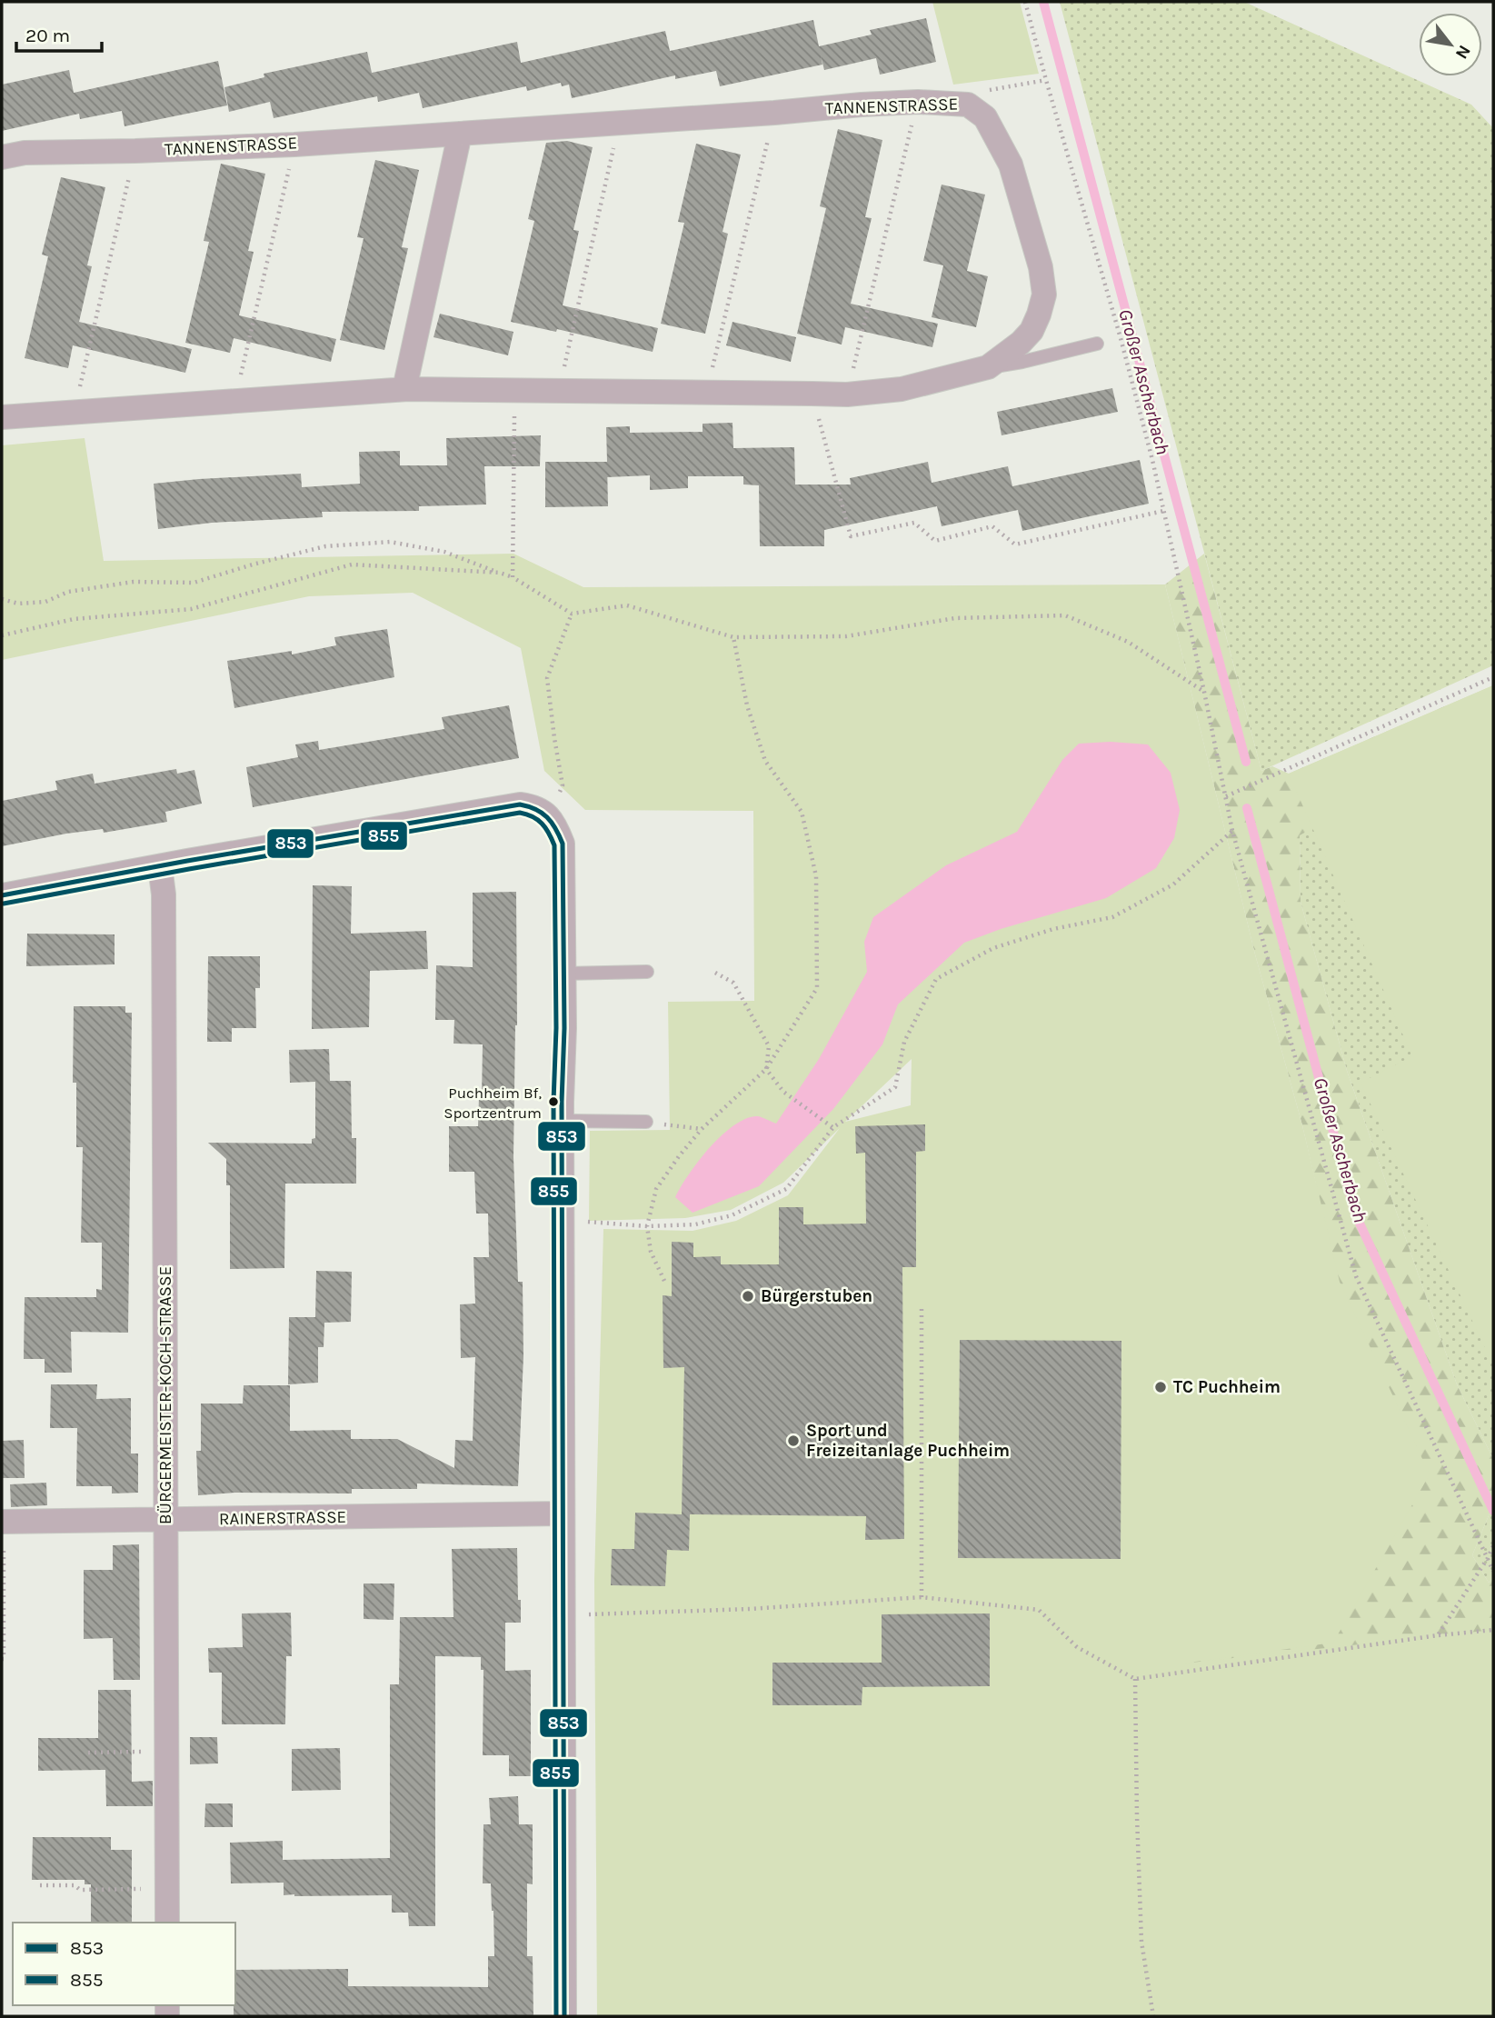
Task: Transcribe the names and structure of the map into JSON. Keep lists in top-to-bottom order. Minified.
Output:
{"streets":{"street":["TANNENSTRASSE","BÜRGERMEISTER-KOCH-STRASSE","RAINERSTRASSE"]},"crossings":[["BÜRGERMEISTER-KOCH-STRASSE","RAINERSTRASSE"]],"water":["Großer Ascherbach"],"places":["Puchheim Bf, Sportzentrum","Bürgerstuben","TC Puchheim","Sport und Freizeitanlage Puchheim"],"lines":["transit line 853","transit line 855"],"legend":["853","855"],"scale_bar":"20 m","north":"bottom right"}
